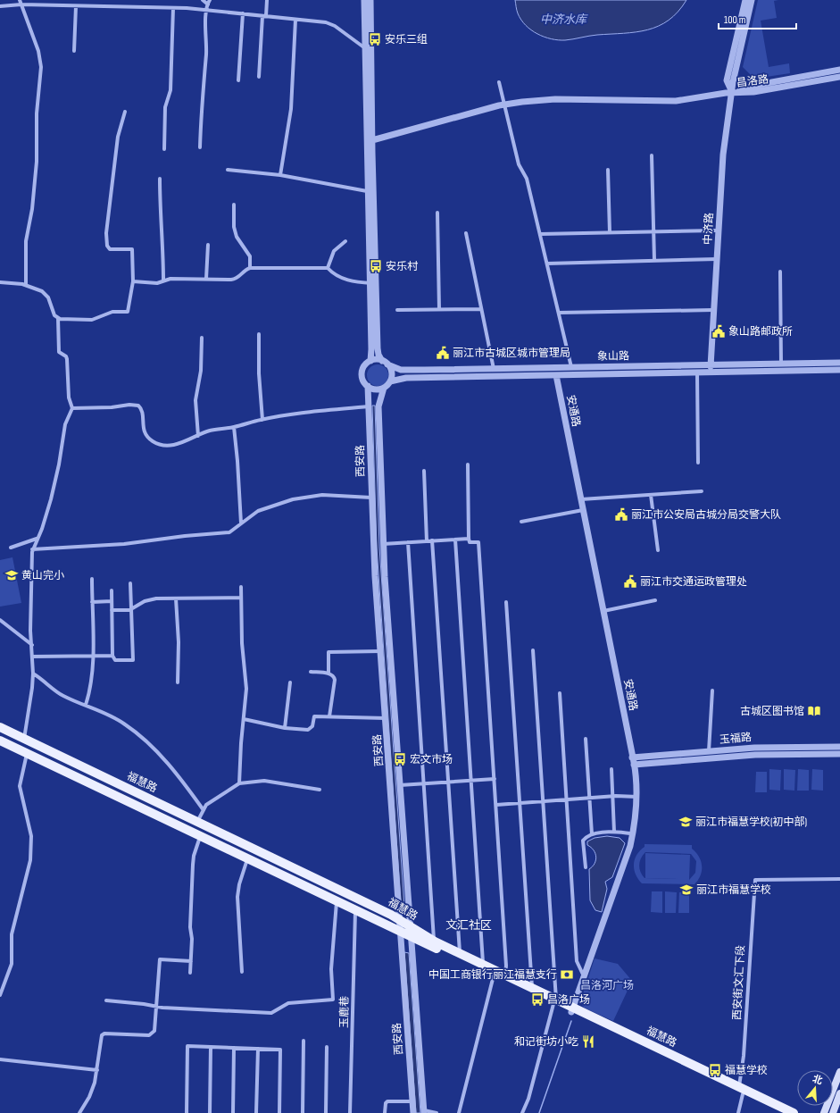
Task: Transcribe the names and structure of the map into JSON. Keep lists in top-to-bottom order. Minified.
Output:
{"streets":{"main road":["福慧路"],"street":["昌洛路","中济路","象山路","安通路","西安路","玉福路","西安街文汇下段","玉鹿巷"]},"crossings":[["昌洛路","中济路"],["中济路","象山路"],["象山路","安通路"],["象山路","西安路"],["安通路","玉福路"],["安通路","福慧路"],["西安路","福慧路"],["福慧路","西安街文汇下段"],["福慧路","玉鹿巷"]],"districts":["文汇社区"],"water":["中济水库"],"parks":["昌洛河广场"],"places":{"bus stop":["安乐三组","安乐村","宏文市场","昌洛广场","福慧学校"],"public building":["象山路邮政所","丽江市古城区城市管理局","丽江市公安局古城分局交警大队","丽江市交通运政管理处"],"school or university":["黄山完小","丽江市福慧学校(初中部)","丽江市福慧学校"],"library":["古城区图书馆"],"bank":["中国工商银行丽江福慧支行"],"restaurant":["和记街坊小吃"]},"scale_bar":"100 m","north":"top"}
